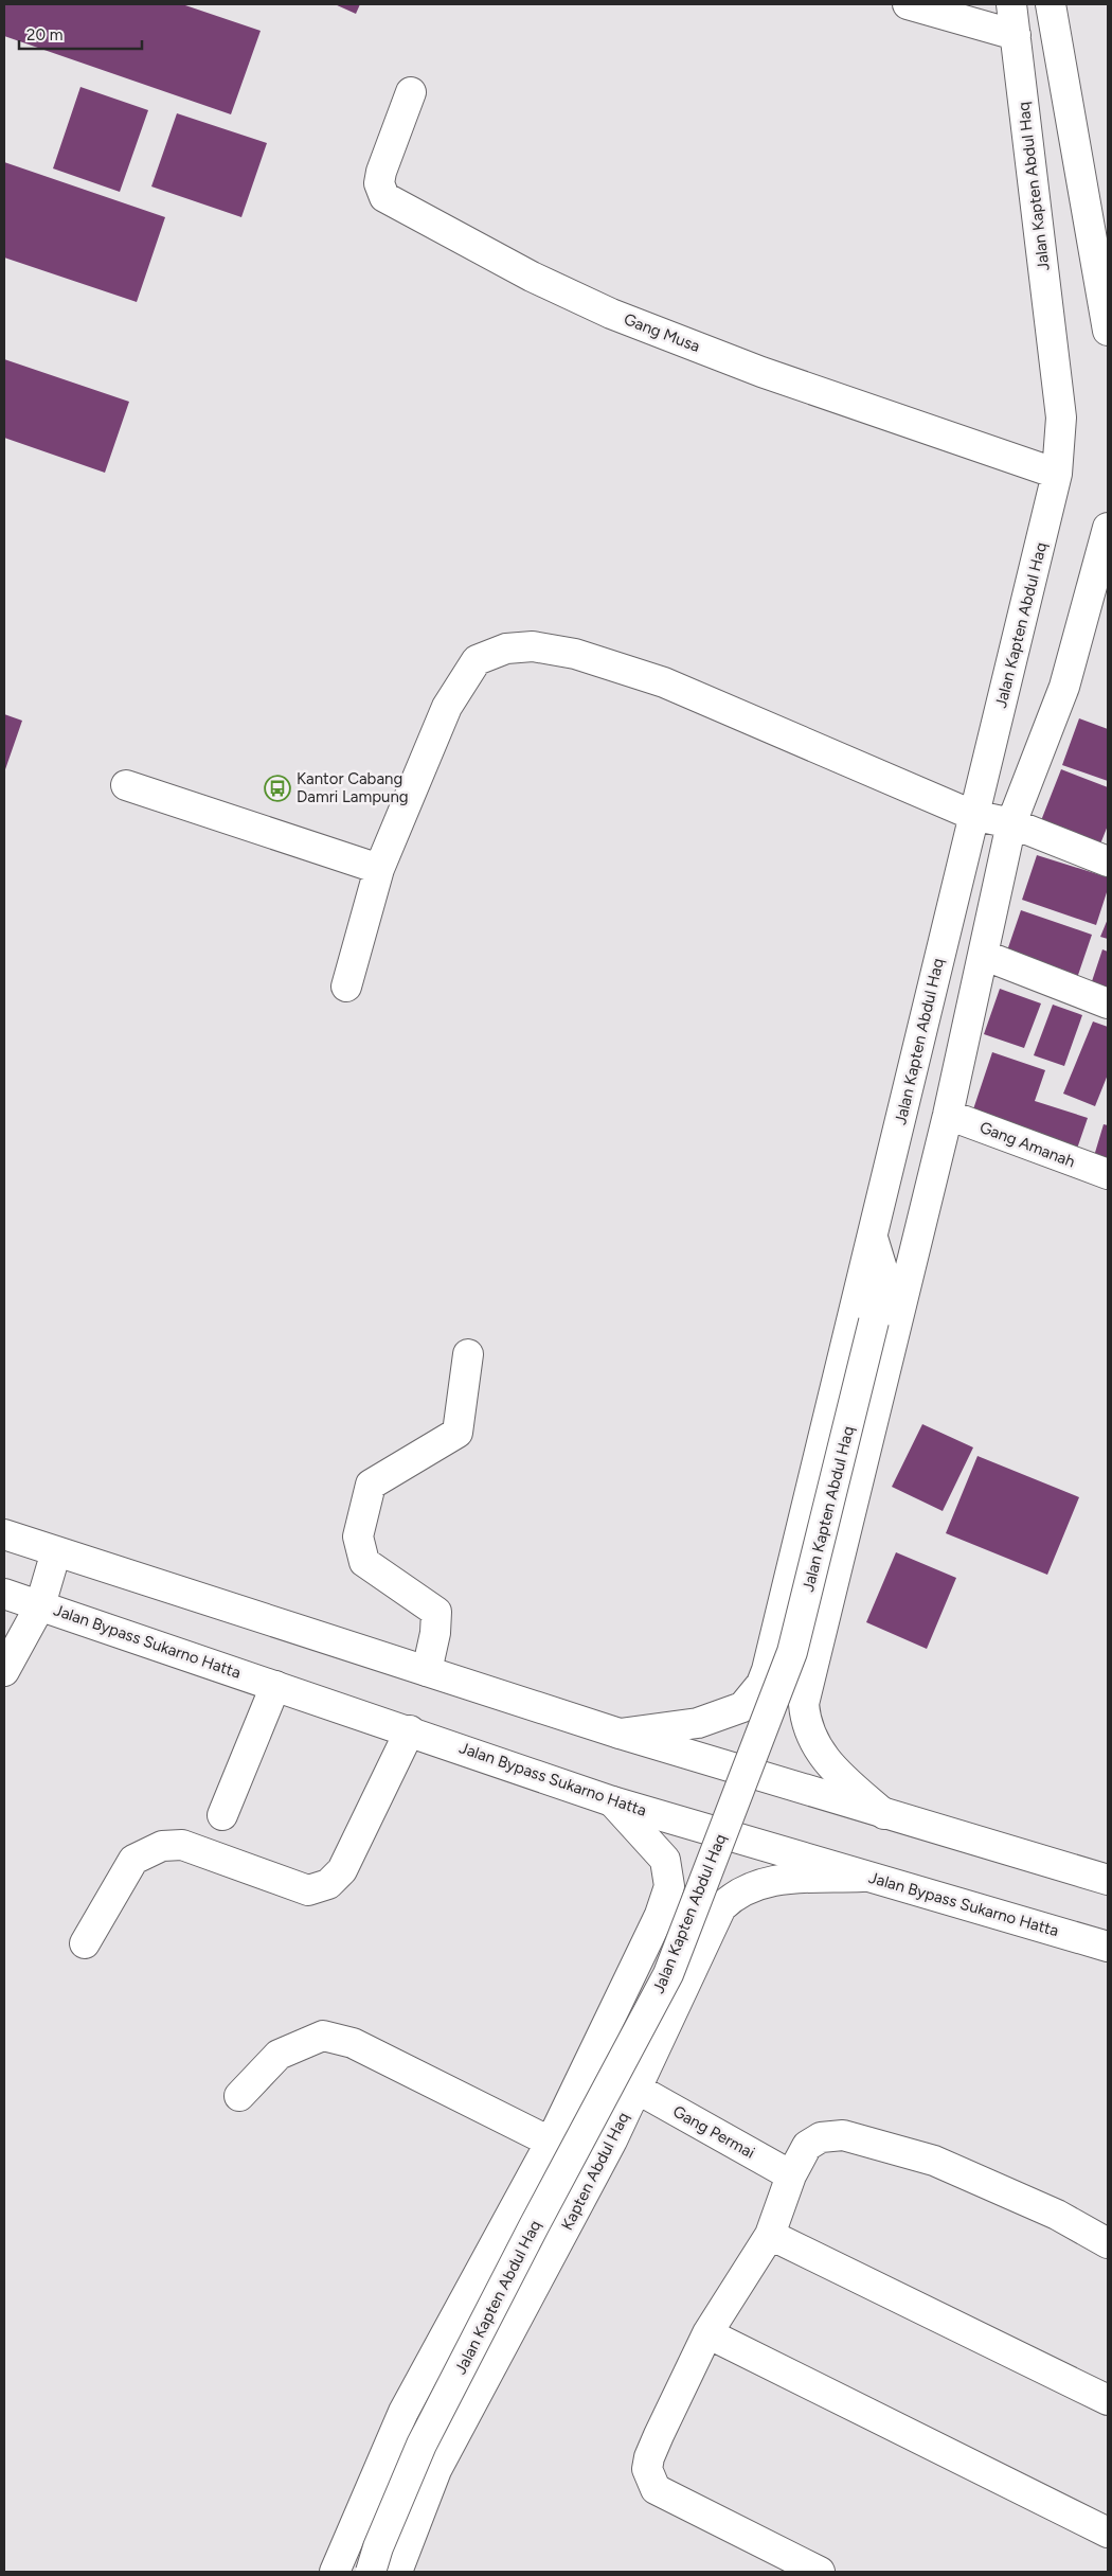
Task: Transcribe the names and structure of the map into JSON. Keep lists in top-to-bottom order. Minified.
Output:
{"streets":{"main road":["Jalan Kapten Abdul Haq","Gang Musa","Gang Amanah","Jalan Bypass Sukarno Hatta","Gang Permai","Kapten Abdul Haq"]},"crossings":[["Jalan Kapten Abdul Haq","Gang Musa"],["Jalan Kapten Abdul Haq","Gang Amanah"],["Jalan Bypass Sukarno Hatta","Kapten Abdul Haq"],["Gang Permai","Kapten Abdul Haq"]],"places":{"bus stop":["Kantor Cabang Damri Lampung"]},"scale_bar":"20 m"}
